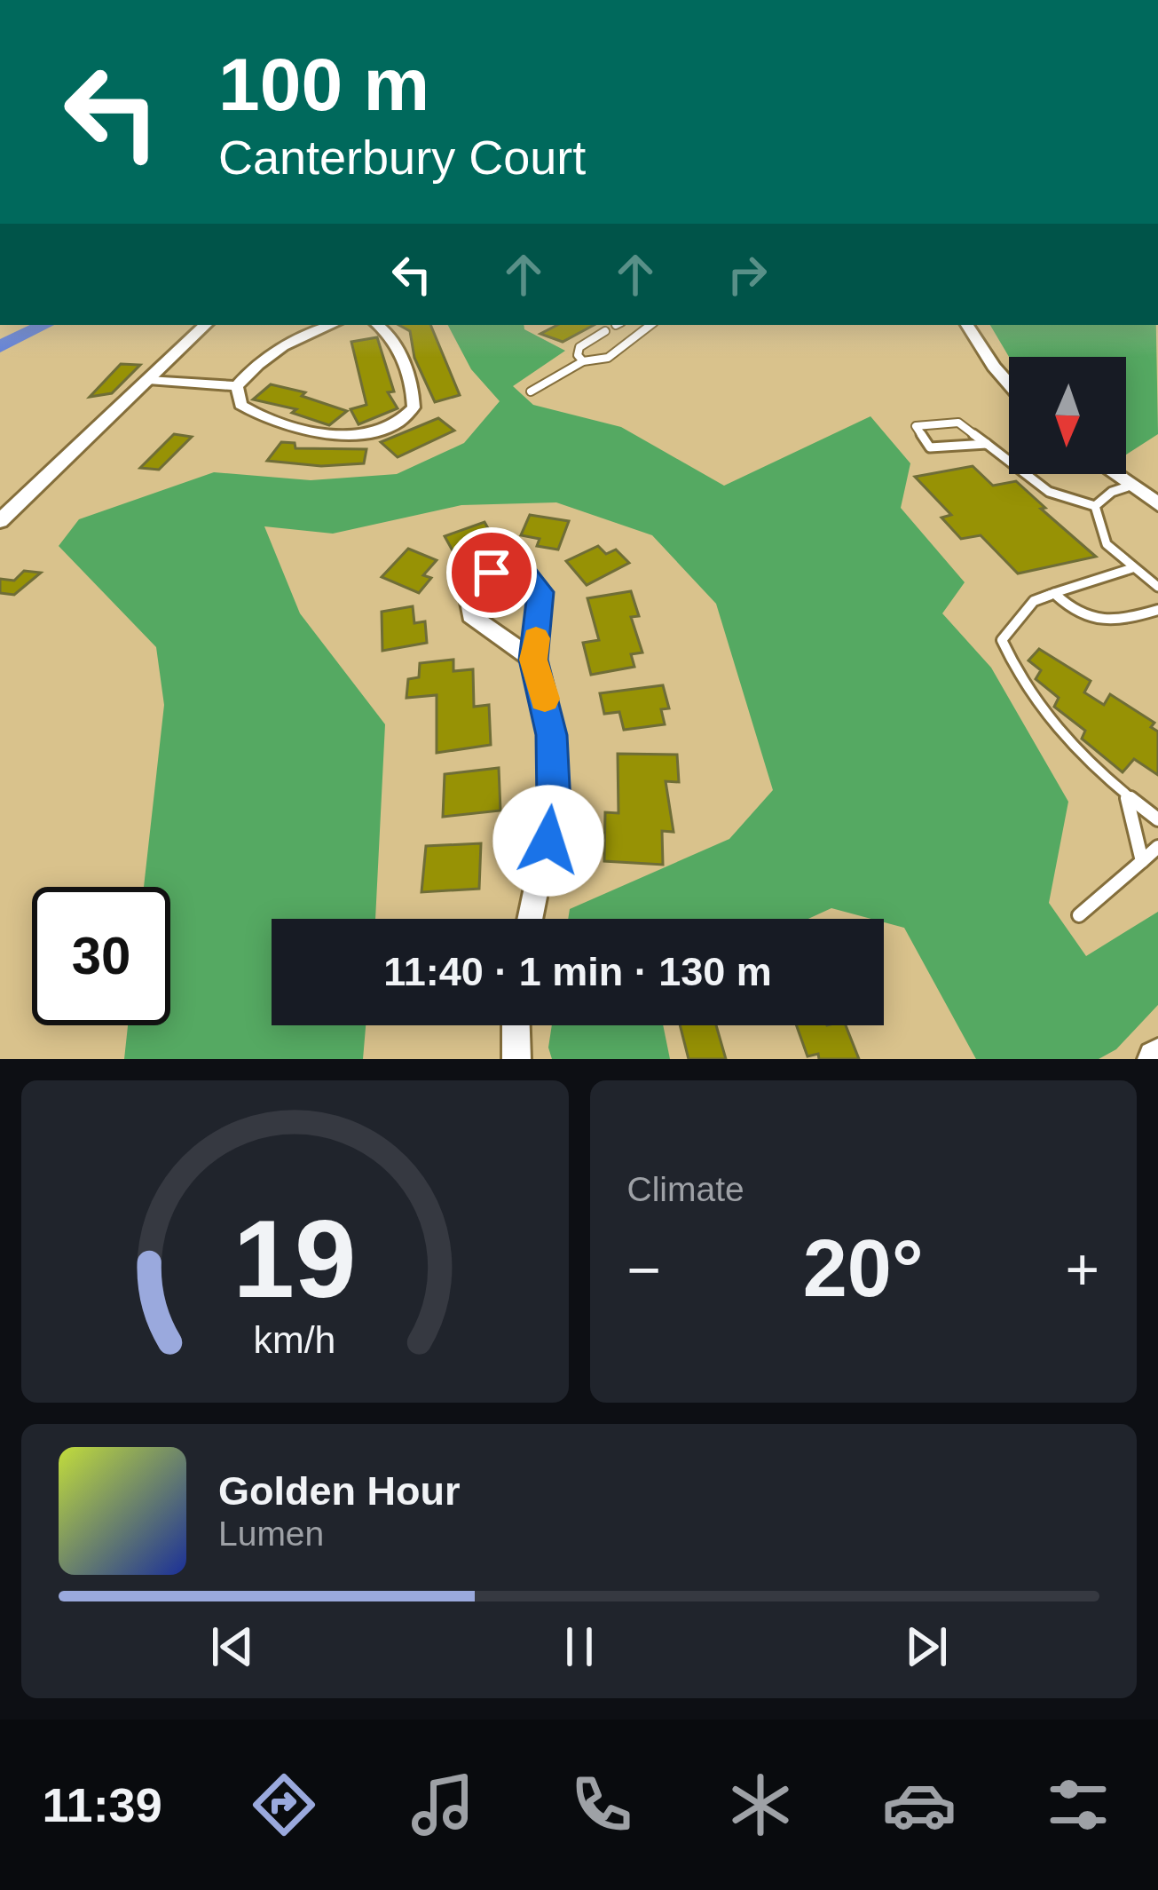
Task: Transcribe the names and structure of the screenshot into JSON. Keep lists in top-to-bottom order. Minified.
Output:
{"north":"bottom","page":{"turn":["100 m","Canterbury Court"],"limit":"30","trip":"11:40 · 1 min · 130 m","tile":"Climate","heat":["−","20°","+"],"song":["Golden Hour","Lumen"],"tabs":"11:39","gauge":["19","km/h"]}}
